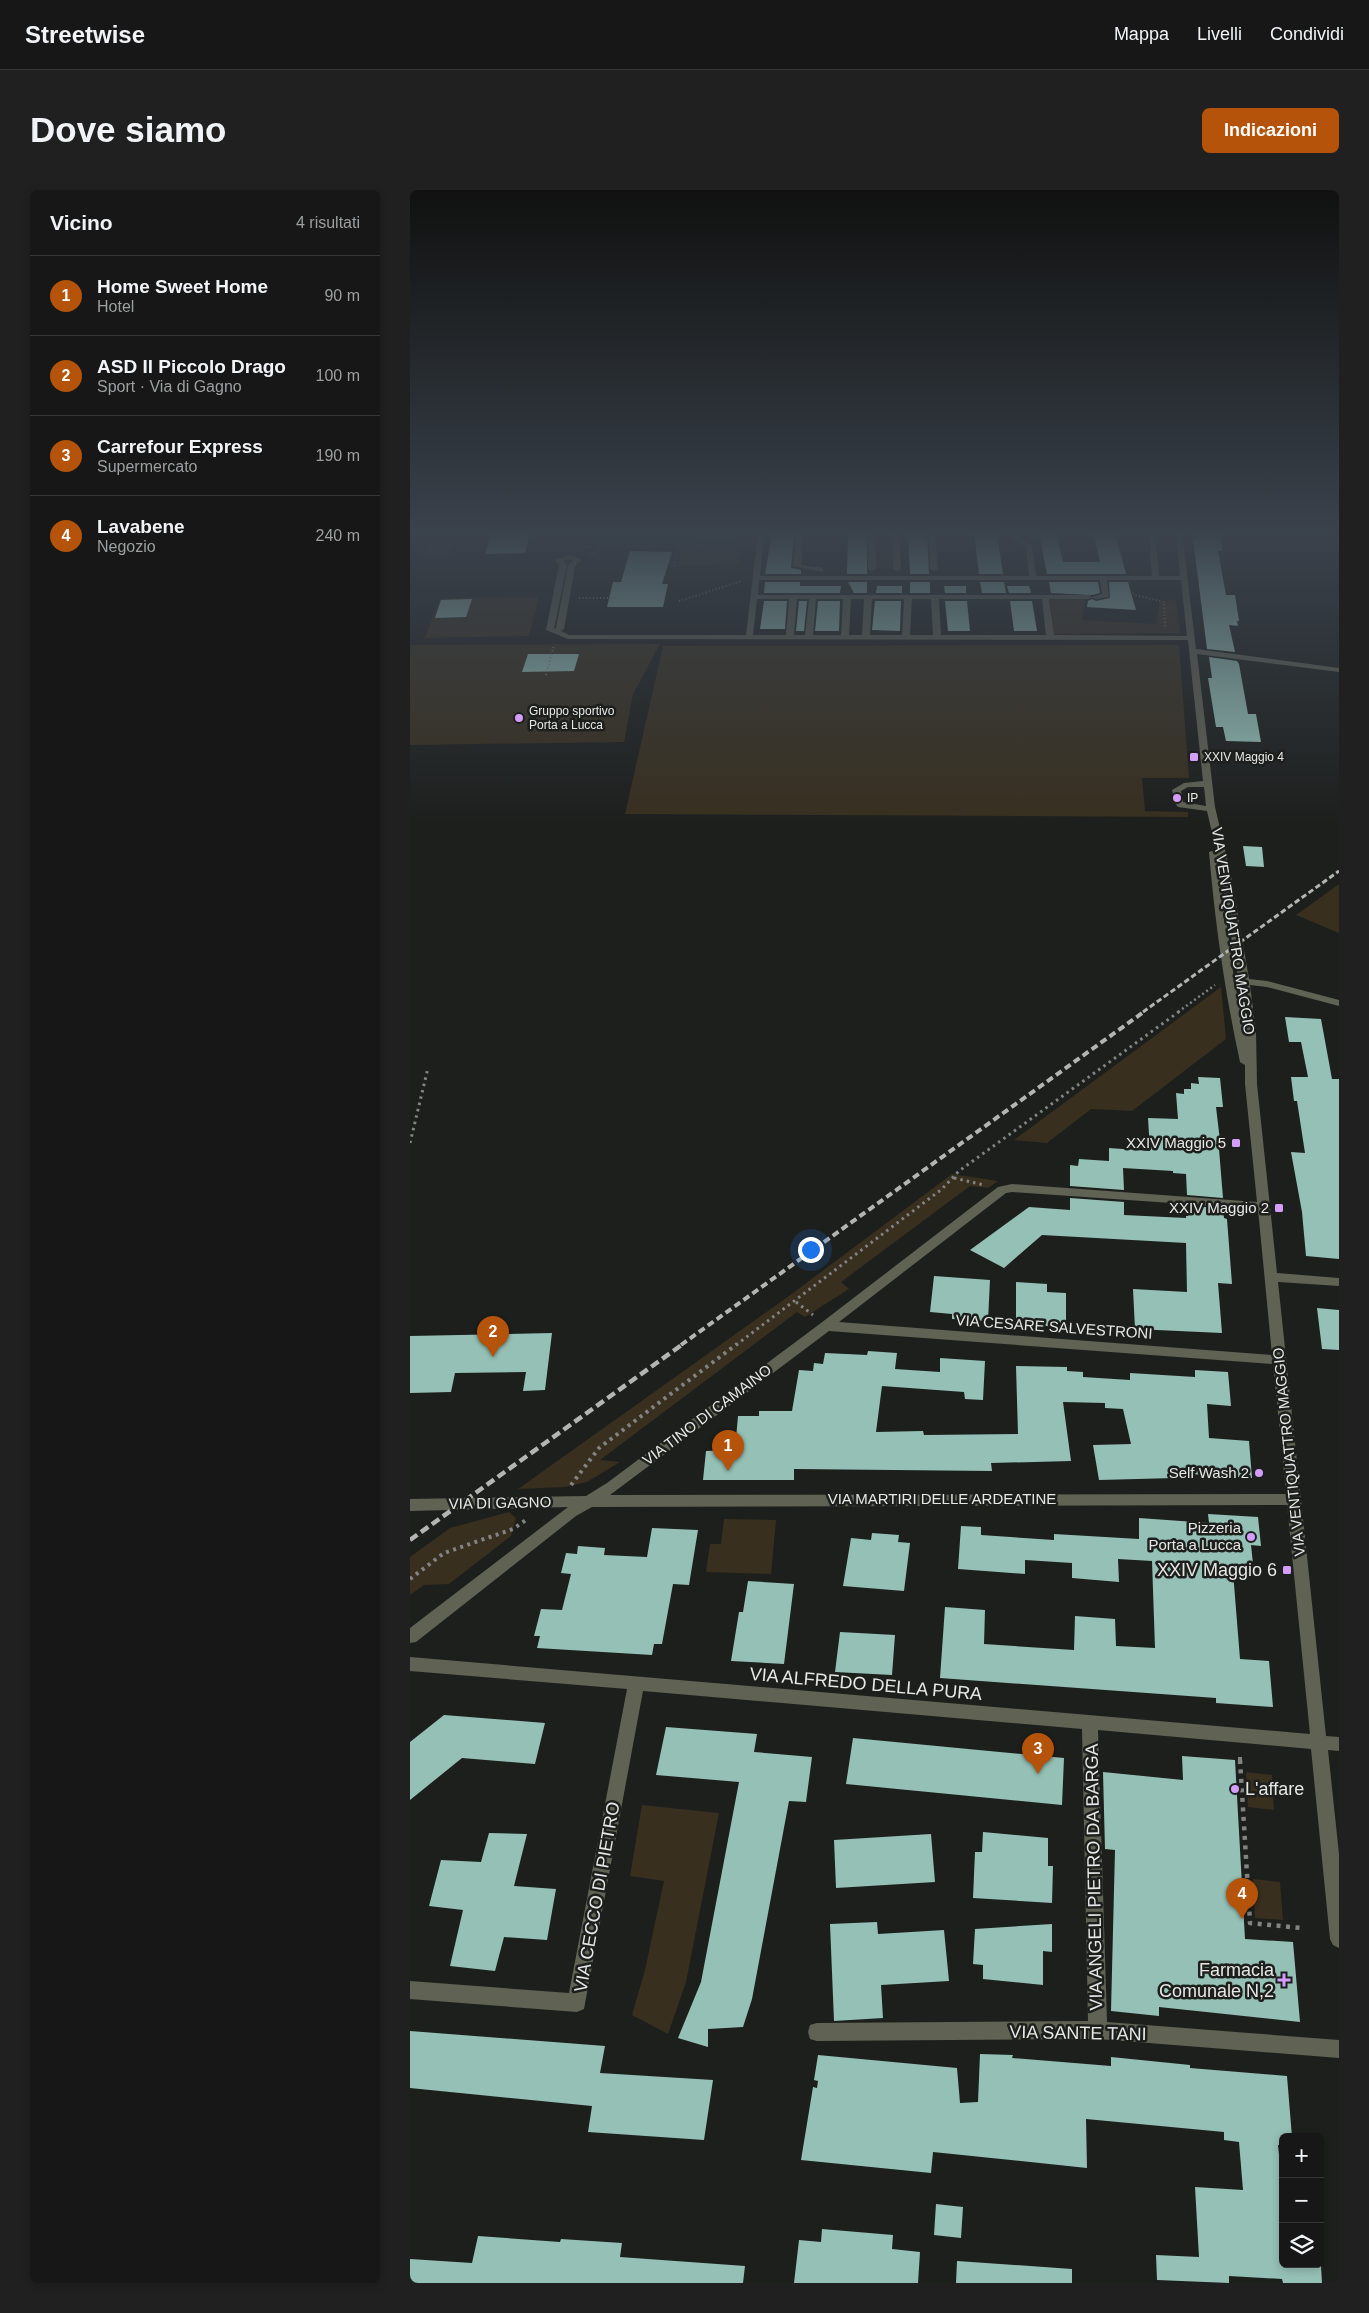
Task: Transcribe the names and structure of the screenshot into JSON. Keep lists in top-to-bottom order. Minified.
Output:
{"streets":{"street":["VIA VENTIQUATTRO MAGGIO","VIA CESARE SALVESTRONI","VIA TINO DI CAMAINO","VIA MARTIRI DELLE ARDEATINE","VIA DI GAGNO","VIA ALFREDO DELLA PURA","VIA ANGELI PIETRO DA BARGA","VIA CECCO DI PIETRO","VIA SANTE TANI"]},"crossings":[["VIA VENTIQUATTRO MAGGIO","VIA CESARE SALVESTRONI"],["VIA VENTIQUATTRO MAGGIO","VIA MARTIRI DELLE ARDEATINE"],["VIA VENTIQUATTRO MAGGIO","VIA ALFREDO DELLA PURA"],["VIA CESARE SALVESTRONI","VIA TINO DI CAMAINO"],["VIA TINO DI CAMAINO","VIA MARTIRI DELLE ARDEATINE"],["VIA TINO DI CAMAINO","VIA DI GAGNO"],["VIA MARTIRI DELLE ARDEATINE","VIA DI GAGNO"],["VIA ALFREDO DELLA PURA","VIA ANGELI PIETRO DA BARGA"],["VIA ALFREDO DELLA PURA","VIA CECCO DI PIETRO"],["VIA ANGELI PIETRO DA BARGA","VIA SANTE TANI"]],"places":{"other":["Gruppo sportivo Porta a Lucca","IP","Self Wash 2","Pizzeria Porta a Lucca","L'affare"],"transit":["XXIV Maggio 4","XXIV Maggio 5","XXIV Maggio 2","XXIV Maggio 6"],"health":["Farmacia Comunale N,2"]},"page":{"header":"Streetwise","nav":["Mappa","Livelli","Condividi"],"buttons":"Indicazioni","title":"Dove siamo","heading":["Vicino","4 risultati"],"list":[{"mark":"1","name":"Home Sweet Home","note":"Hotel","value":"90 m"},{"mark":"2","name":"ASD Il Piccolo Drago","note":"Sport · Via di Gagno","value":"100 m"},{"mark":"3","name":"Carrefour Express","note":"Supermercato","value":"190 m"},{"mark":"4","name":"Lavabene","note":"Negozio","value":"240 m"}],"pins":["2","1","3","4"],"map_buttons":["+","−"]}}
